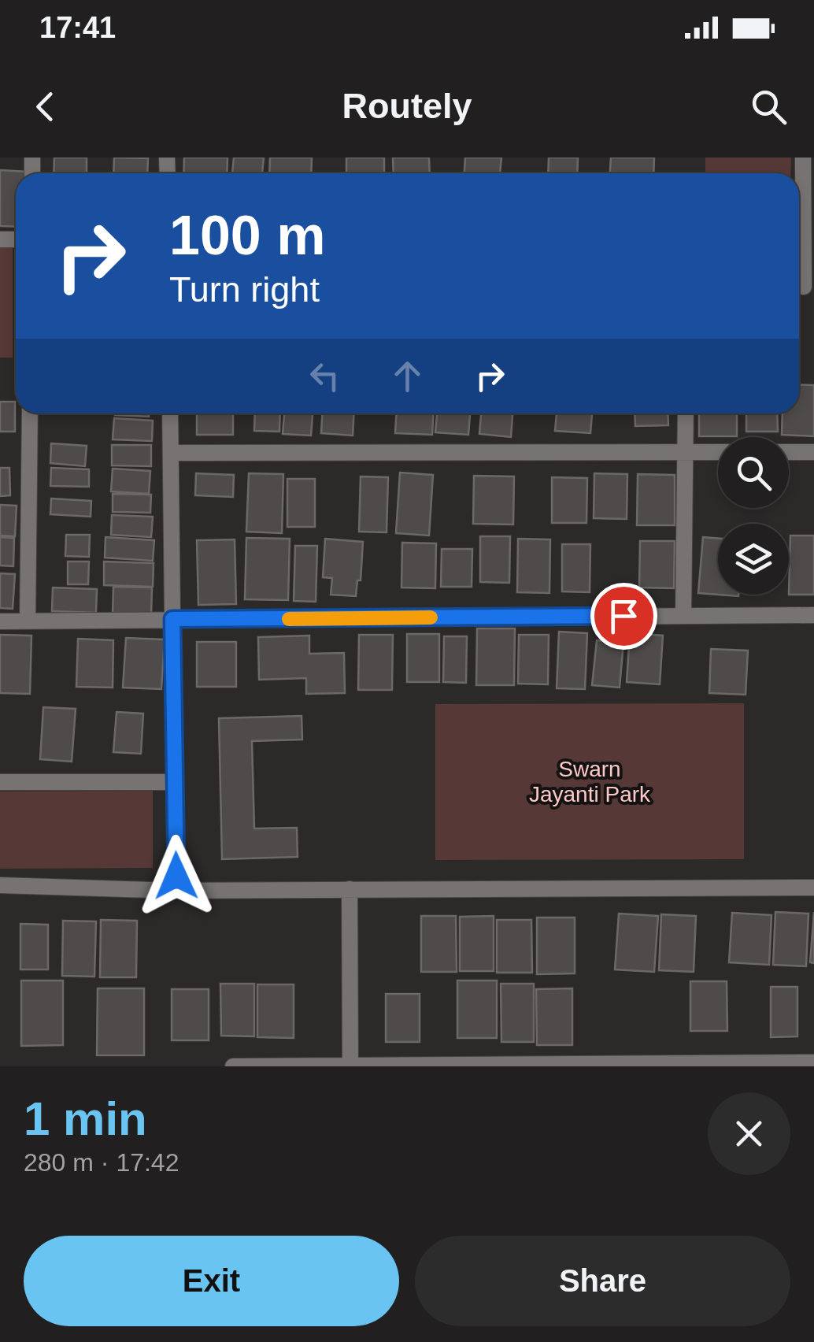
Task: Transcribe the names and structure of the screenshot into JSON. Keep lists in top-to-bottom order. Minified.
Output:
{"parks":["Swarn Jayanti Park"],"page":{"status":"17:41","header":"Routely","turn":["100 m","Turn right"],"heading":["1 min","280 m · 17:42"],"buttons":["Exit","Share"]}}
